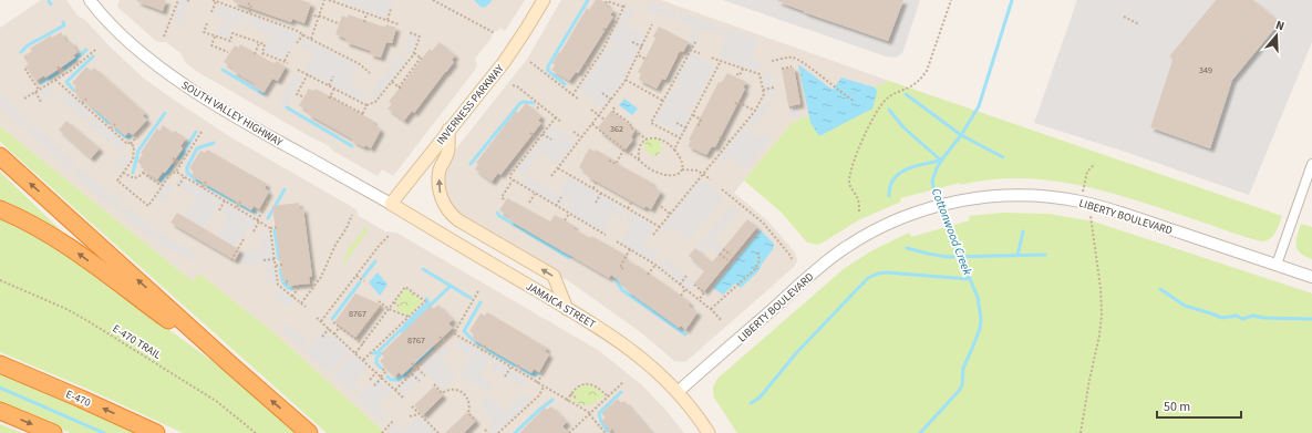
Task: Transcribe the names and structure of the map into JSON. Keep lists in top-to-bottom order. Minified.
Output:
{"streets":{"highway":["E-470"],"main road":["INVERNESS PARKWAY","JAMAICA STREET"],"street":["SOUTH VALLEY HIGHWAY","LIBERTY BOULEVARD"],"path":["E-470 TRAIL"]},"crossings":[["INVERNESS PARKWAY","SOUTH VALLEY HIGHWAY"],["INVERNESS PARKWAY","JAMAICA STREET"],["SOUTH VALLEY HIGHWAY","JAMAICA STREET"],["LIBERTY BOULEVARD","JAMAICA STREET"]],"water":["Cottonwood Creek"],"house_numbers":["349","362","8767","8767"],"scale_bar":"50 m","north":"top"}
